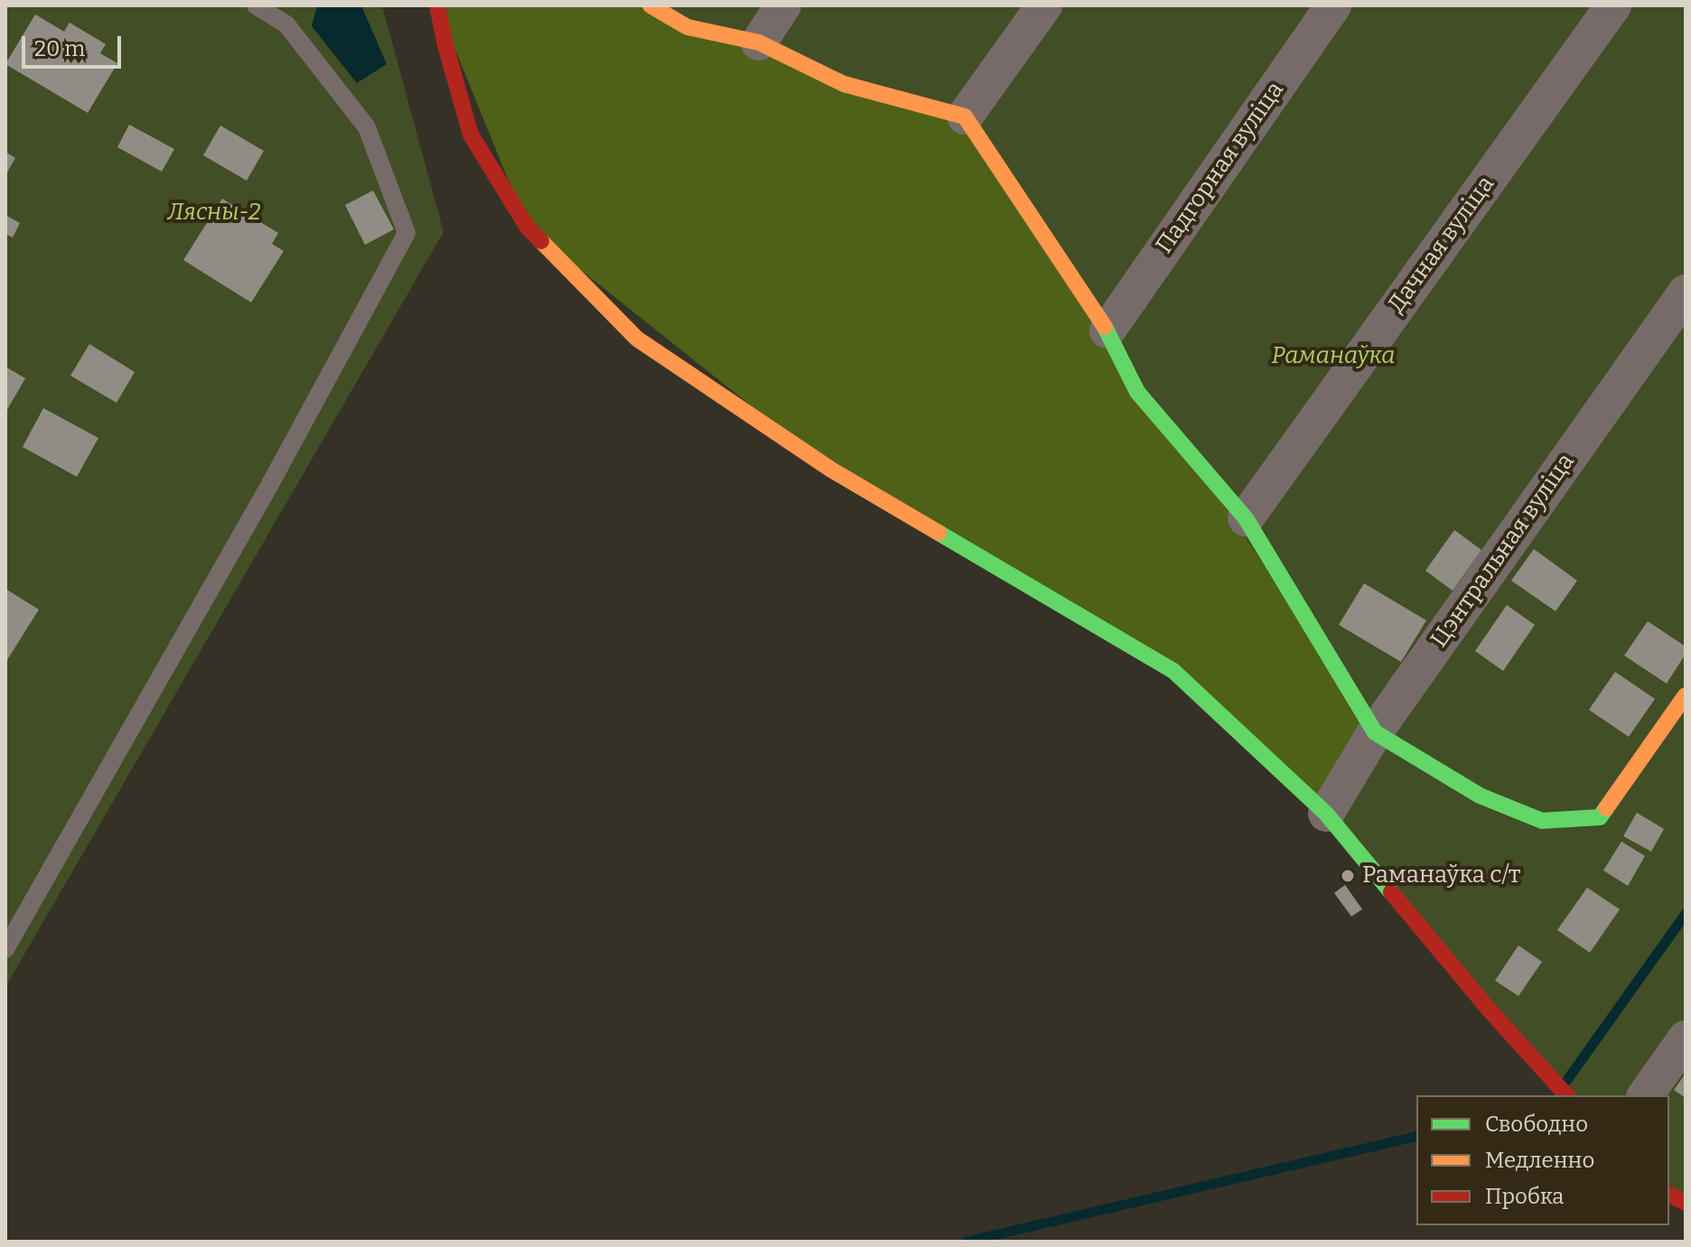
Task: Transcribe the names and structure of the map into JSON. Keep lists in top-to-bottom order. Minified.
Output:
{"streets":{"street":["Падгорная вуліца","Дачная вуліца","Цэнтральная вуліца"]},"parks":["Лясны-2","Раманаўка"],"places":["Раманаўка с/т"],"legend":["Свободно","Медленно","Пробка"],"scale_bar":"20 m"}
